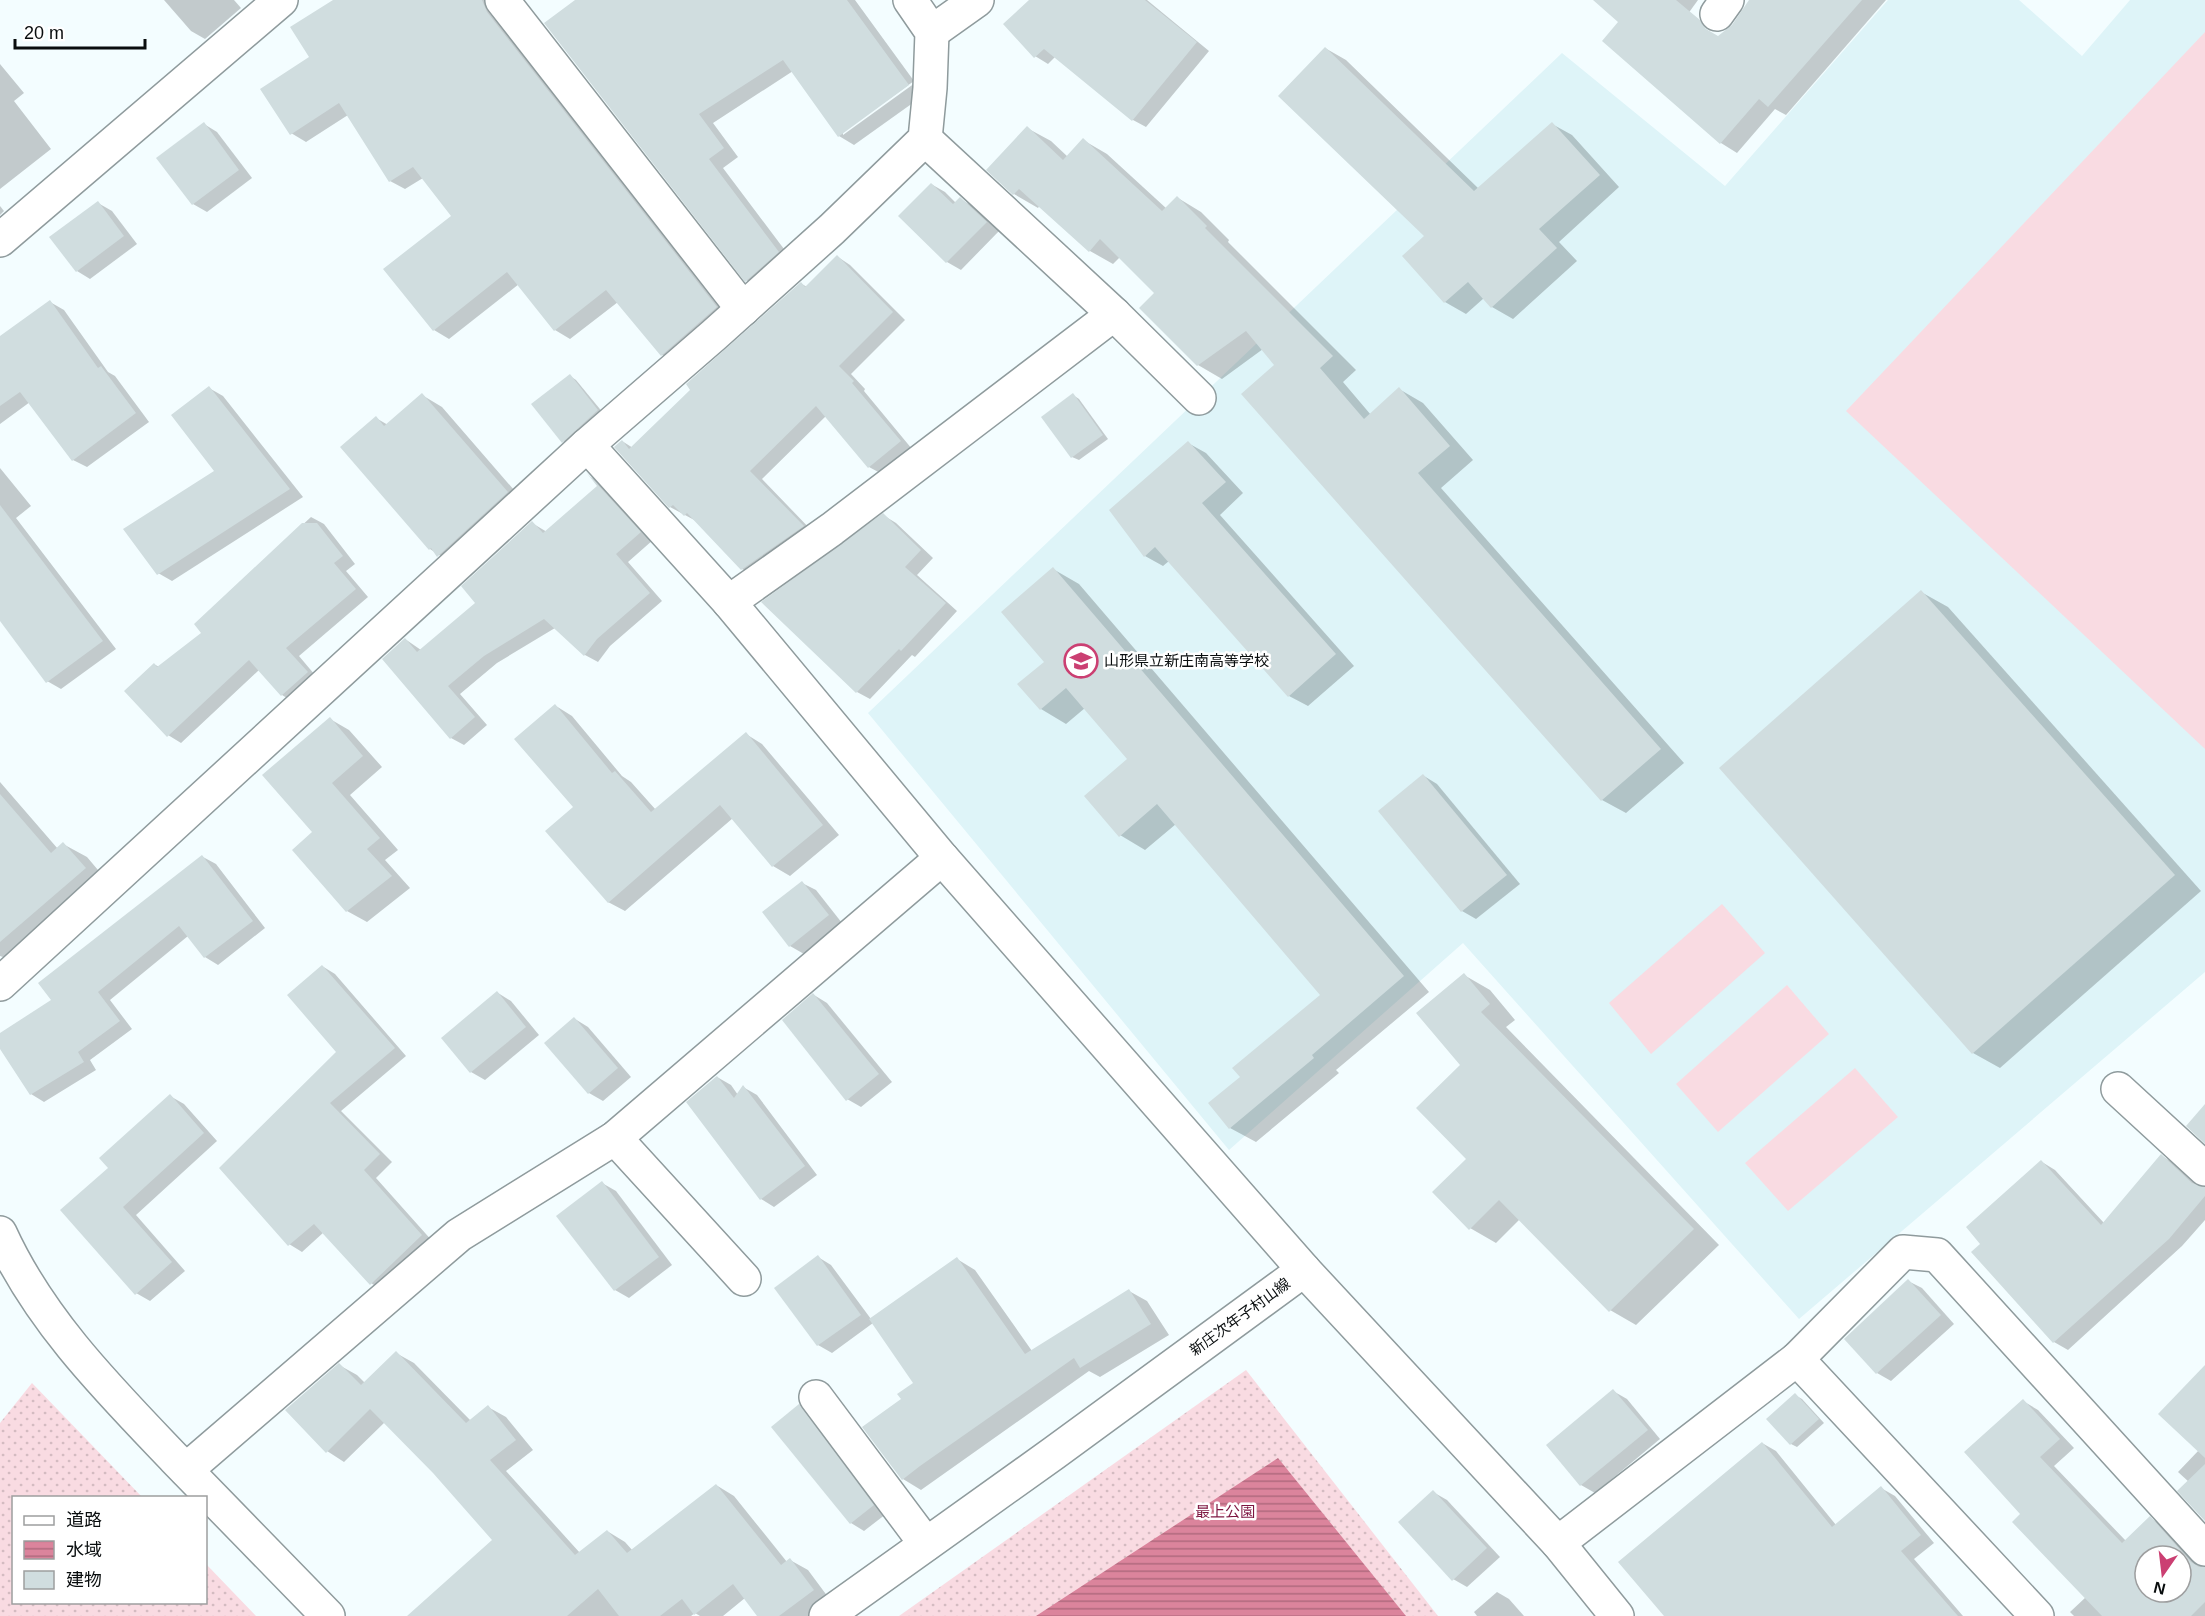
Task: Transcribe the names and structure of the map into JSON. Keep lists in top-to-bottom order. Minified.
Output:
{"streets":{"street":["新庄次年子村山線"]},"parks":["最上公園"],"places":{"school or university":["山形県立新庄南高等学校"]},"legend":["道路","水域","建物"],"scale_bar":"20 m","north":"bottom"}
